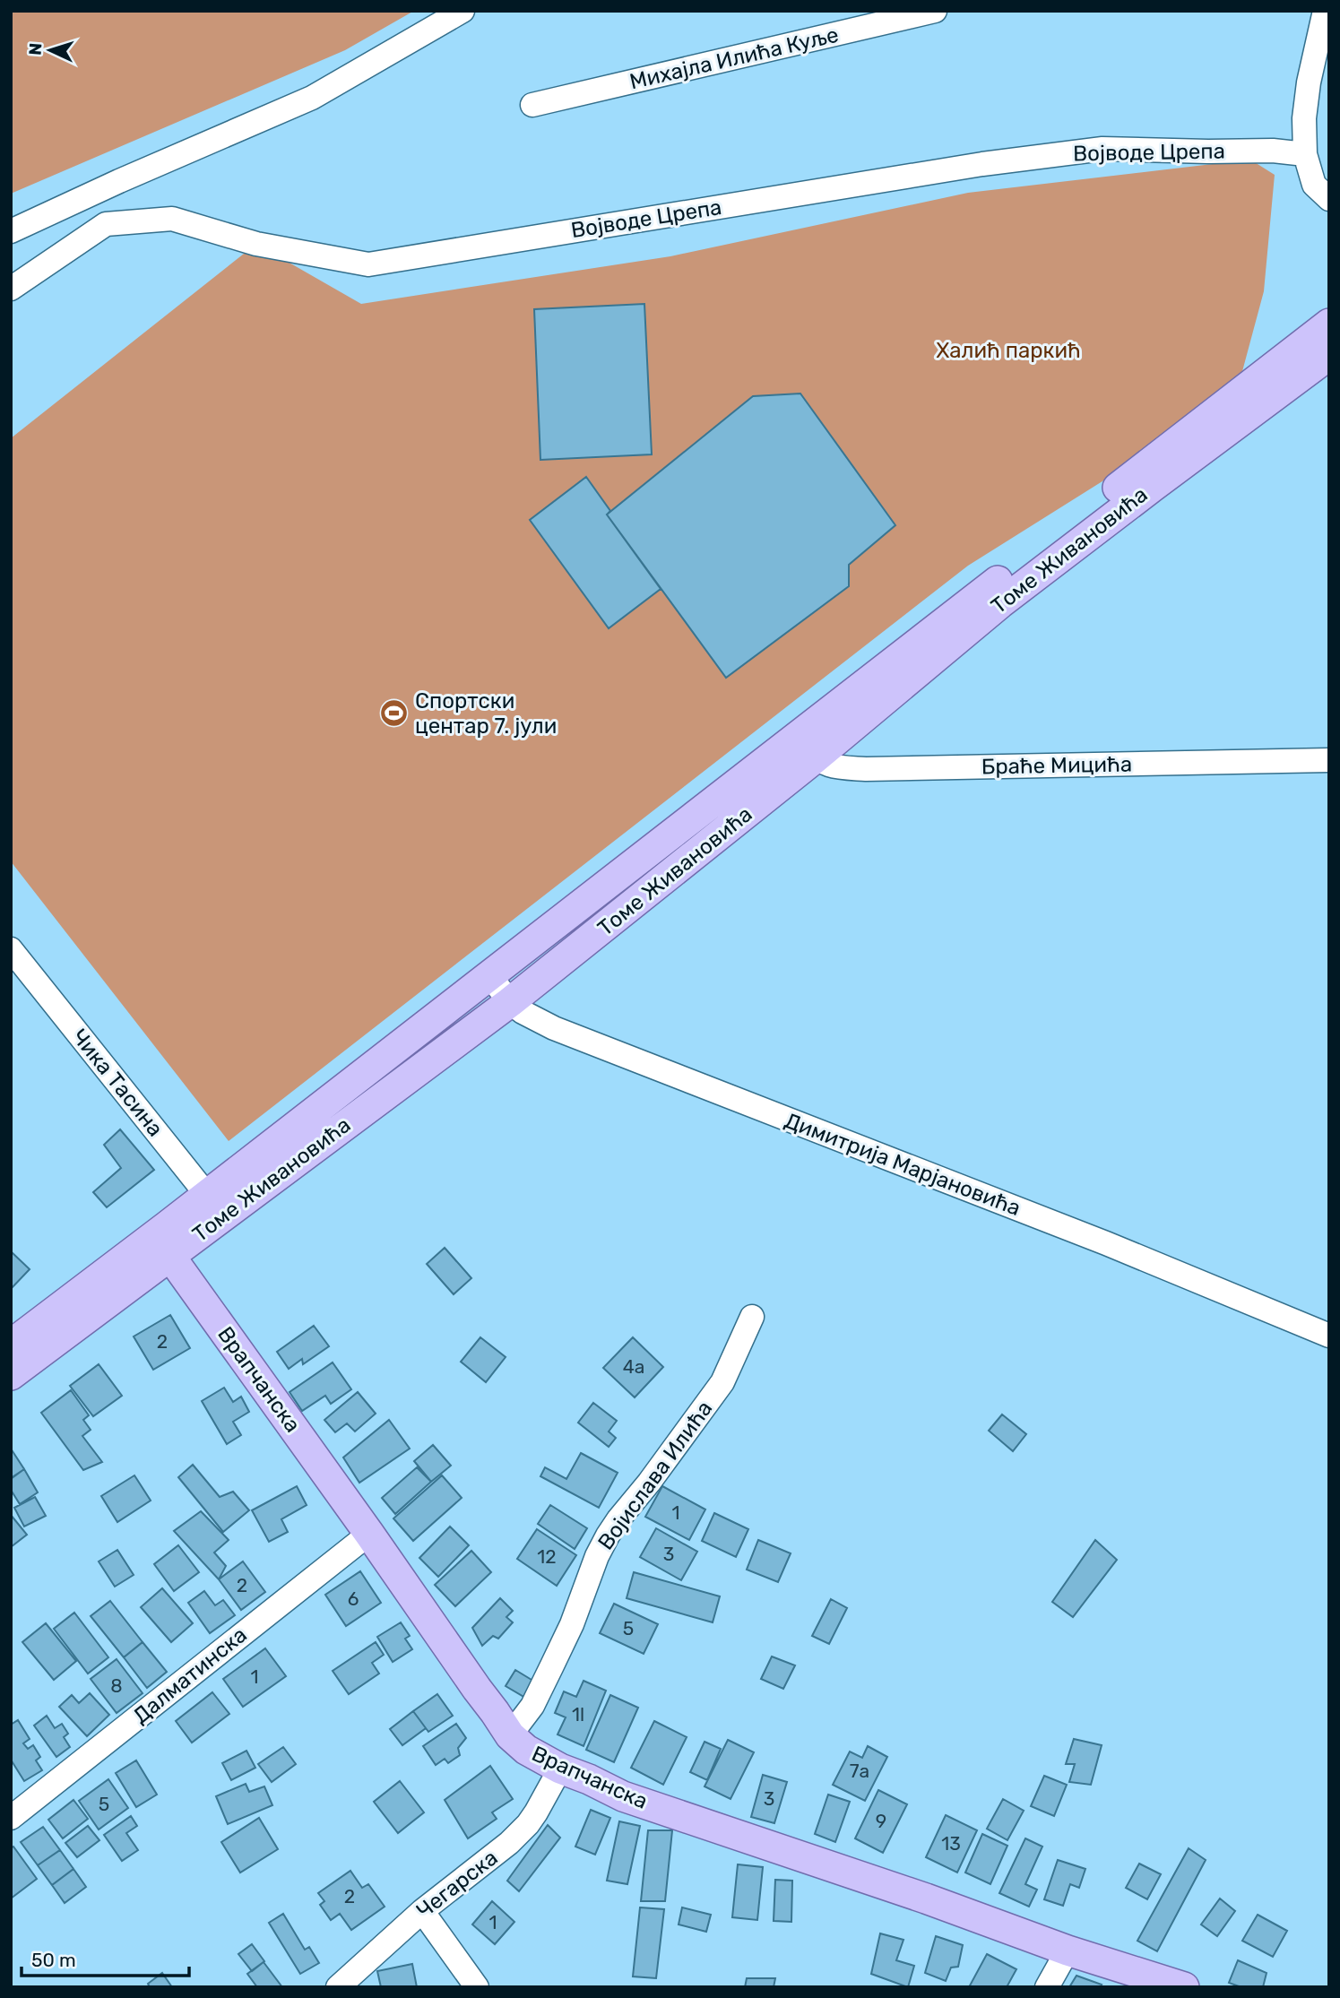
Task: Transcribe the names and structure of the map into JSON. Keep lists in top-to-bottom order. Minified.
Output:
{"streets":{"main road":["Томе Живановића","Врапчанска"],"street":["Михајла Илића Куље","Војводе Црепа","Браће Мицића","Чика Тасина","Димитрија Марјановића","Војислава Илића","Далматинска","Чегарска"]},"crossings":[["Томе Живановића","Браће Мицића"],["Томе Живановића","Чика Тасина"],["Томе Живановића","Димитрија Марјановића"],["Томе Живановића","Врапчанска"],["Врапчанска","Војислава Илића"],["Врапчанска","Далматинска"],["Врапчанска","Чегарска"]],"parks":["Халић паркић"],"places":{"sports":["Спортски центар 7. јули"]},"house_numbers":["2","4a","1","3","12","2","6","5","1","8","1l","7a","3","5","9","13","2","1"],"scale_bar":"50 m","north":"left"}
